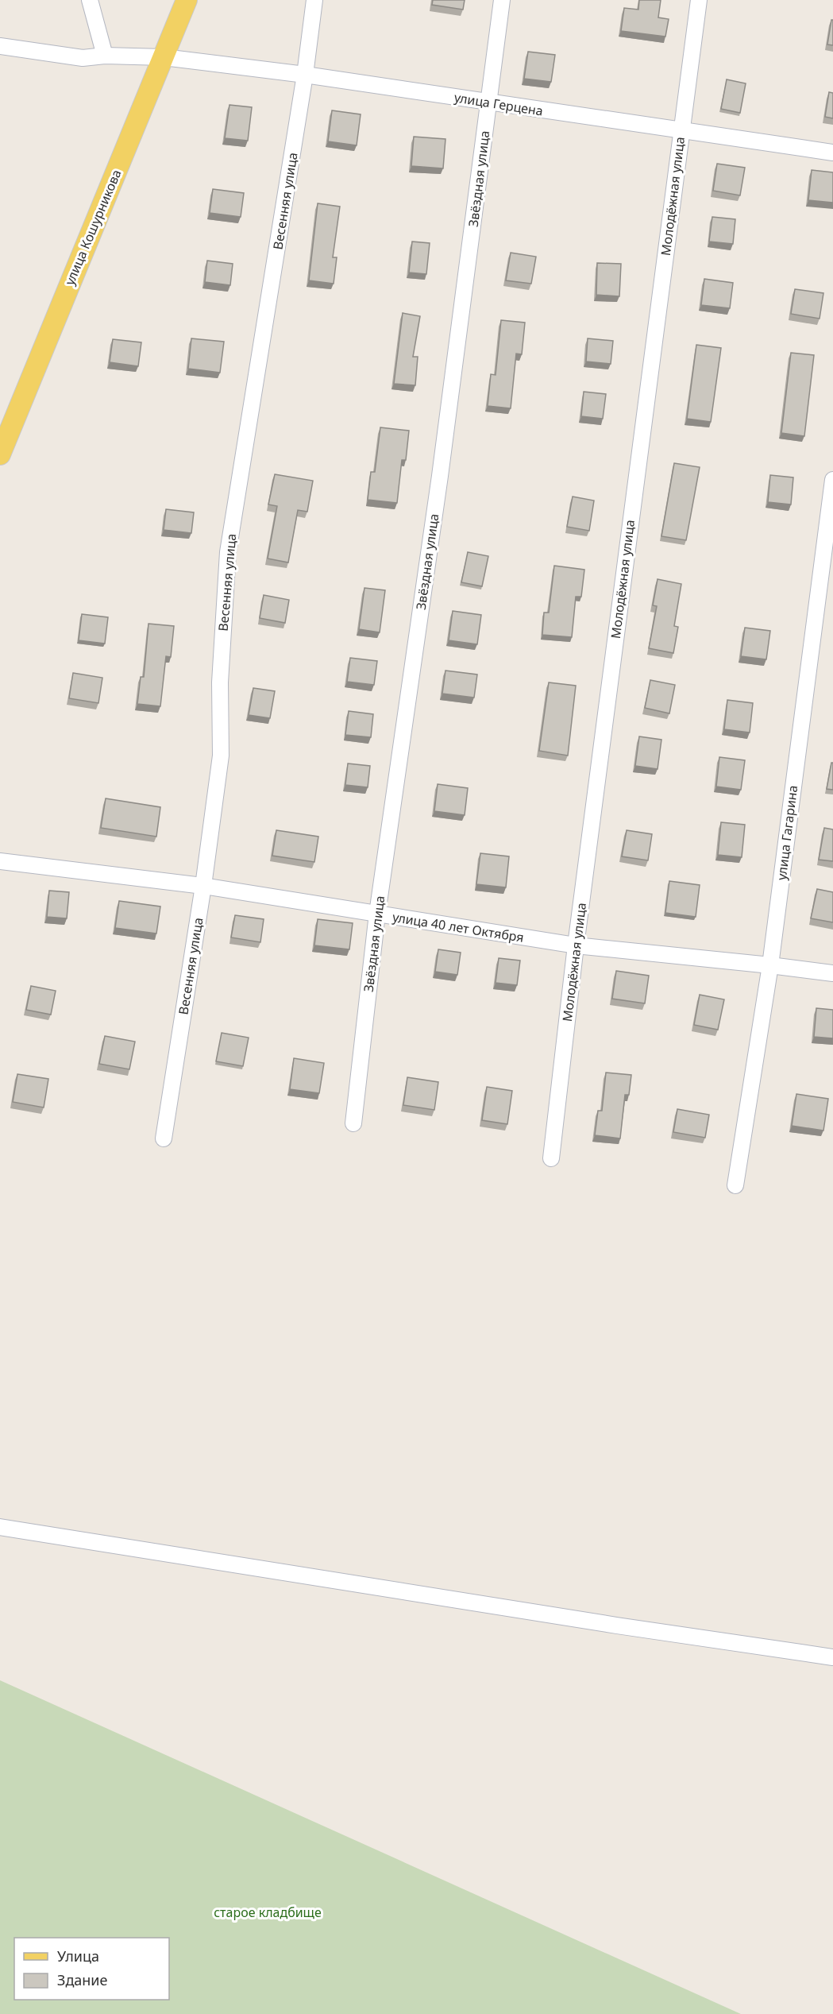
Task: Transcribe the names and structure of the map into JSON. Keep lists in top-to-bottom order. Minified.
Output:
{"streets":{"main road":["улица Кошурникова"],"street":["улица Герцена","Звёздная улица","Молодёжная улица","Весенняя улица","улица Гагарина","улица 40 лет Октября"]},"crossings":[["улица Герцена","Звёздная улица"],["улица Герцена","Молодёжная улица"],["улица Герцена","Весенняя улица"],["улица Герцена","улица Кошурникова"],["Звёздная улица","улица 40 лет Октября"],["Молодёжная улица","улица 40 лет Октября"],["Весенняя улица","улица 40 лет Октября"],["улица Гагарина","улица 40 лет Октября"]],"parks":["старое кладбище"],"legend":["Улица","Здание"]}
